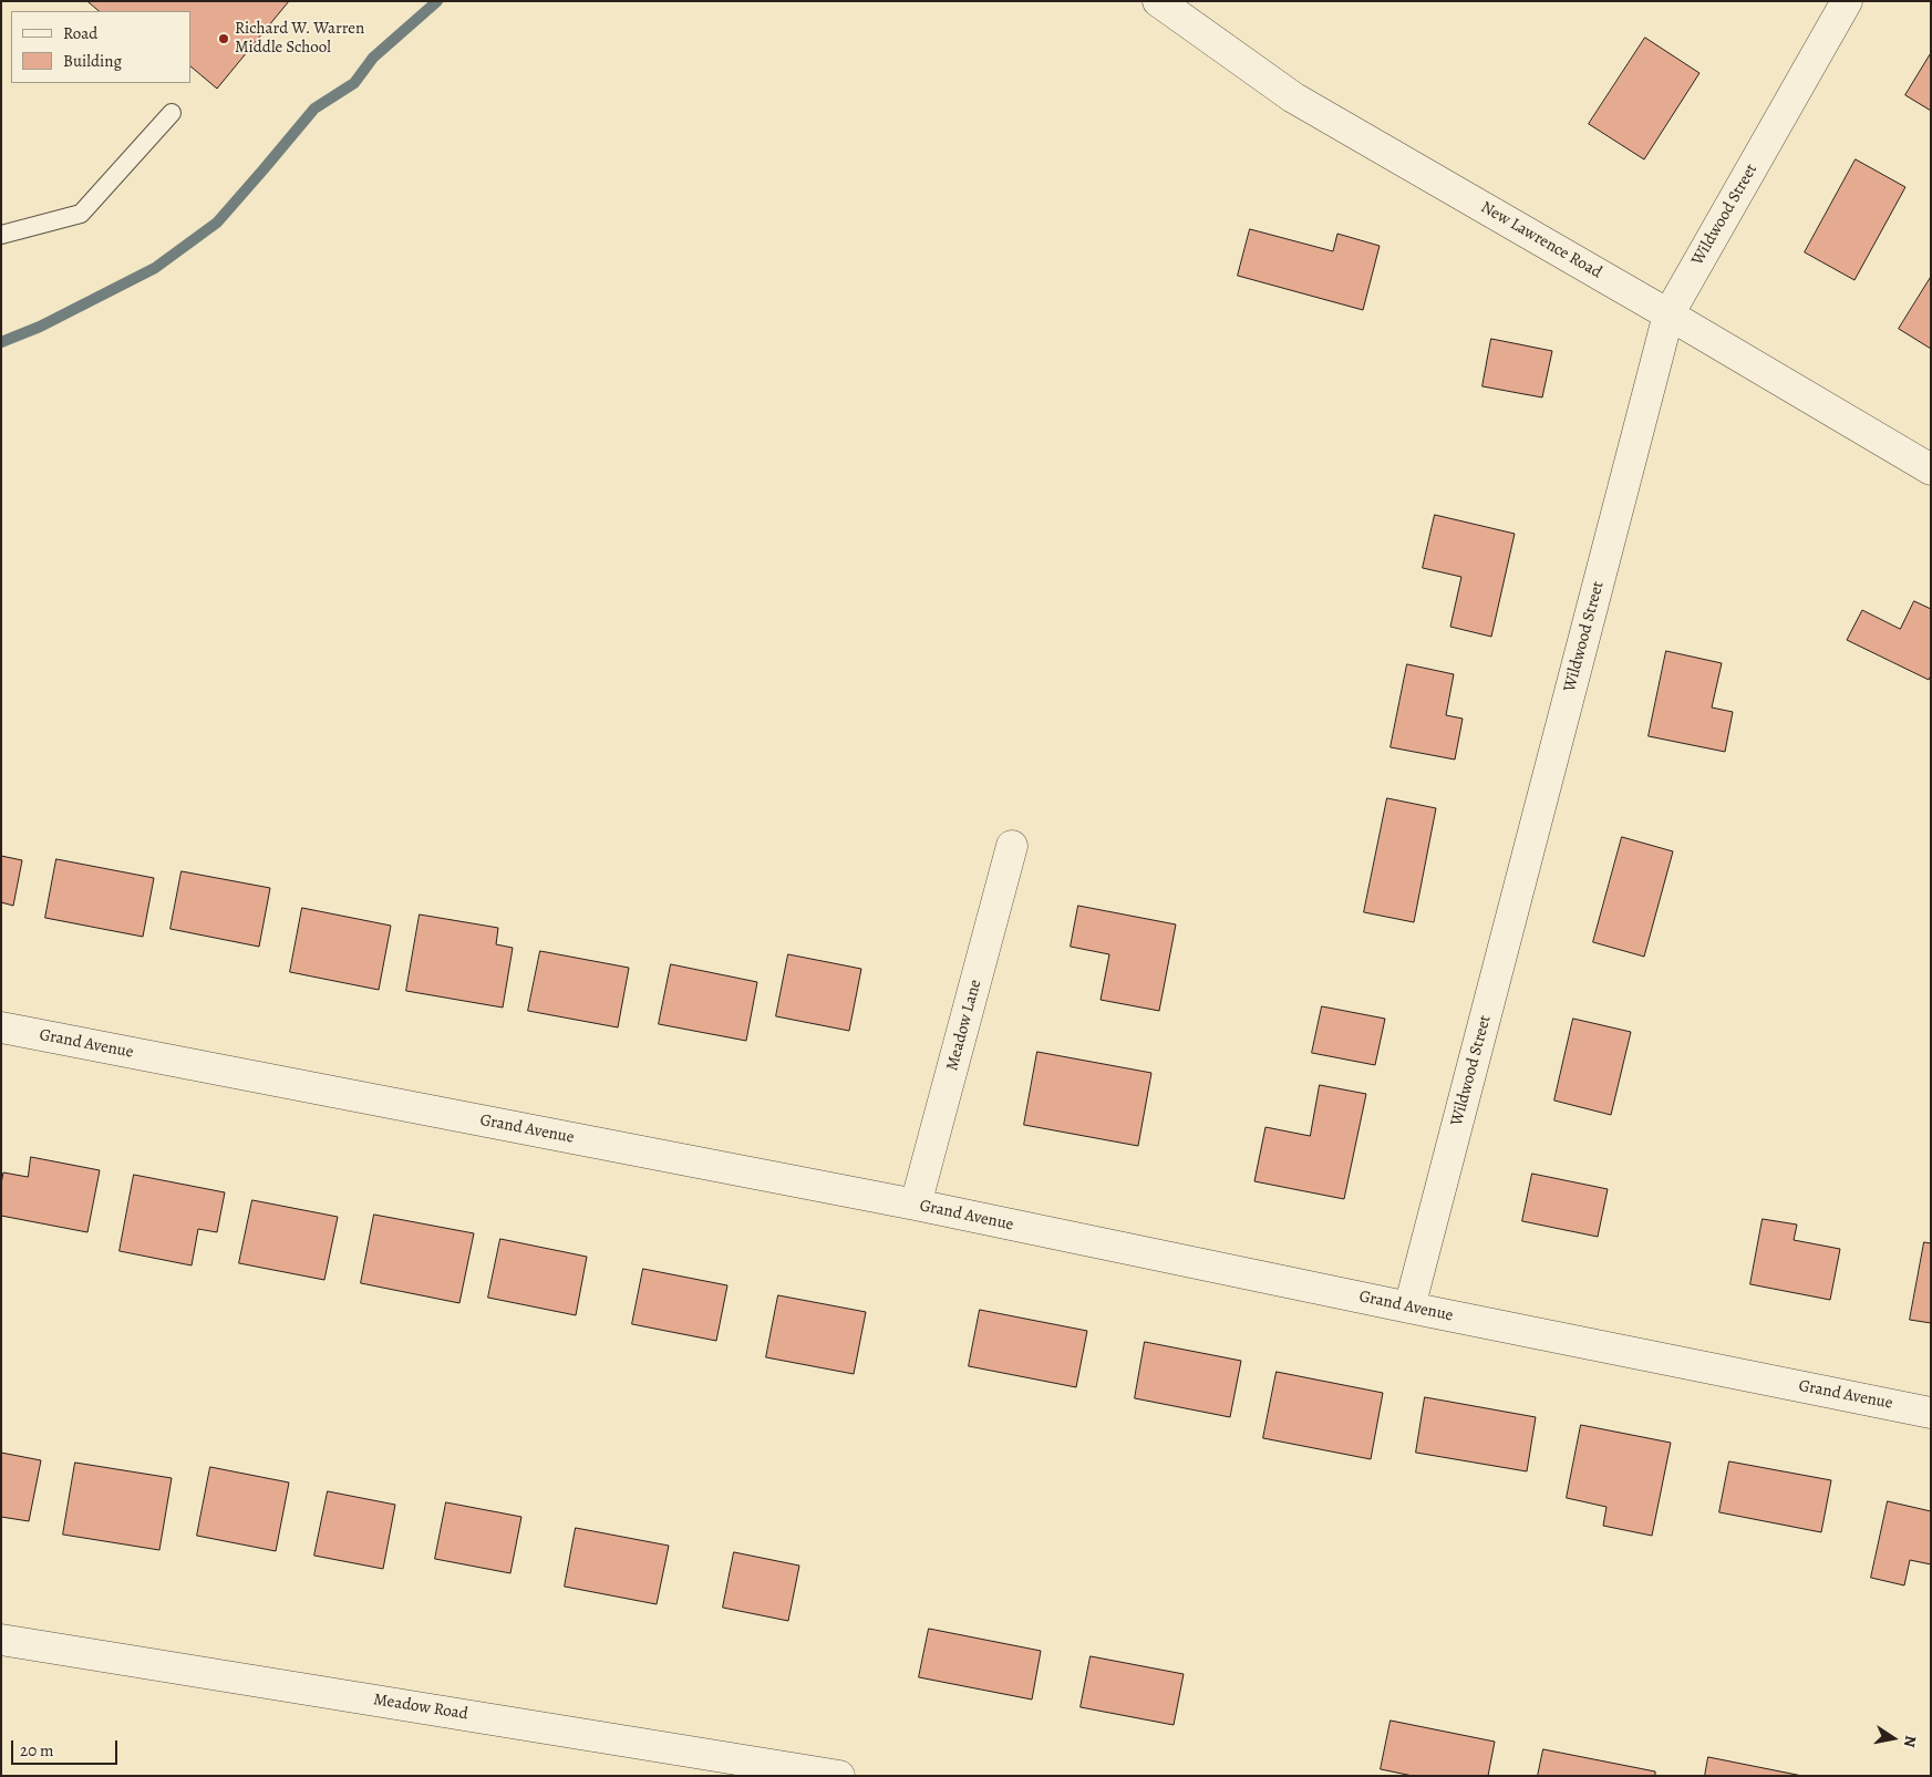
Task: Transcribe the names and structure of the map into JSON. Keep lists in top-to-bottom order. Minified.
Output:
{"streets":{"street":["Wildwood Street","New Lawrence Road","Meadow Lane","Grand Avenue","Meadow Road"]},"crossings":[["Wildwood Street","New Lawrence Road"],["Wildwood Street","Grand Avenue"],["Meadow Lane","Grand Avenue"]],"places":["Richard W. Warren Middle School"],"legend":["Road","Building"],"scale_bar":"20 m","north":"right"}
